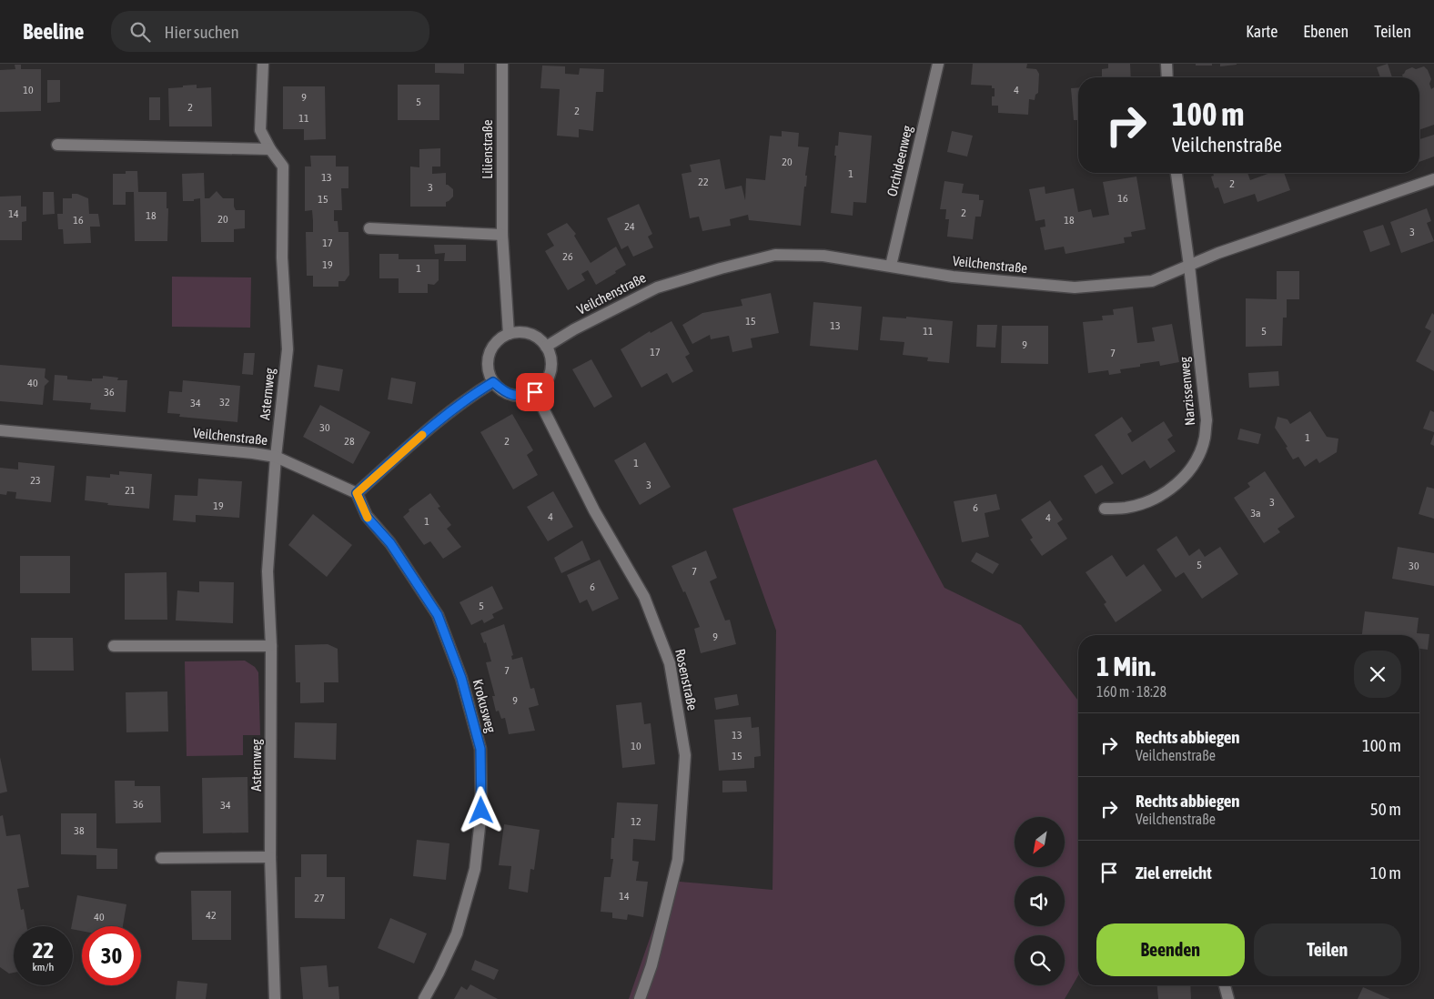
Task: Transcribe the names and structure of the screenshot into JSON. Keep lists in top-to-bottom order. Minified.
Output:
{"streets":{"street":["Lilienstraße","Orchideenweg","Veilchenstraße","Narzissenweg","Asternweg","Rosenstraße","Krokusweg"]},"crossings":[["Lilienstraße","Veilchenstraße"],["Lilienstraße","Rosenstraße"],["Orchideenweg","Veilchenstraße"],["Veilchenstraße","Narzissenweg"],["Veilchenstraße","Asternweg"],["Veilchenstraße","Rosenstraße"],["Veilchenstraße","Krokusweg"]],"house_numbers":["10","4","9","5","2","2","11","20","1","13","22","2","3","16","15","2","14","18","20","16","18","24","3","17","26","19","1","15","13","11","5","9","17","7","40","36","32","34","30","1","28","2","1","23","3","21","3","19","6","3a","4","4","1","5","30","7","6","5","9","7","9","13","10","15","36","34","12","38","14","27","42","40"],"north":"bottom left","page":{"header":"Beeline","search":"Hier suchen","nav":["Karte","Ebenen","Teilen"],"turn":["100 m","Veilchenstraße"],"heading":["1 Min.","160 m · 18:28"],"list":[{"name":"Rechts abbiegen","note":"Veilchenstraße","value":"100 m"},{"name":"Rechts abbiegen","note":"Veilchenstraße","value":"50 m"},{"name":"Ziel erreicht","value":"10 m"}],"buttons":["Beenden","Teilen"],"speed":"22 km/h","limit":"30"}}
